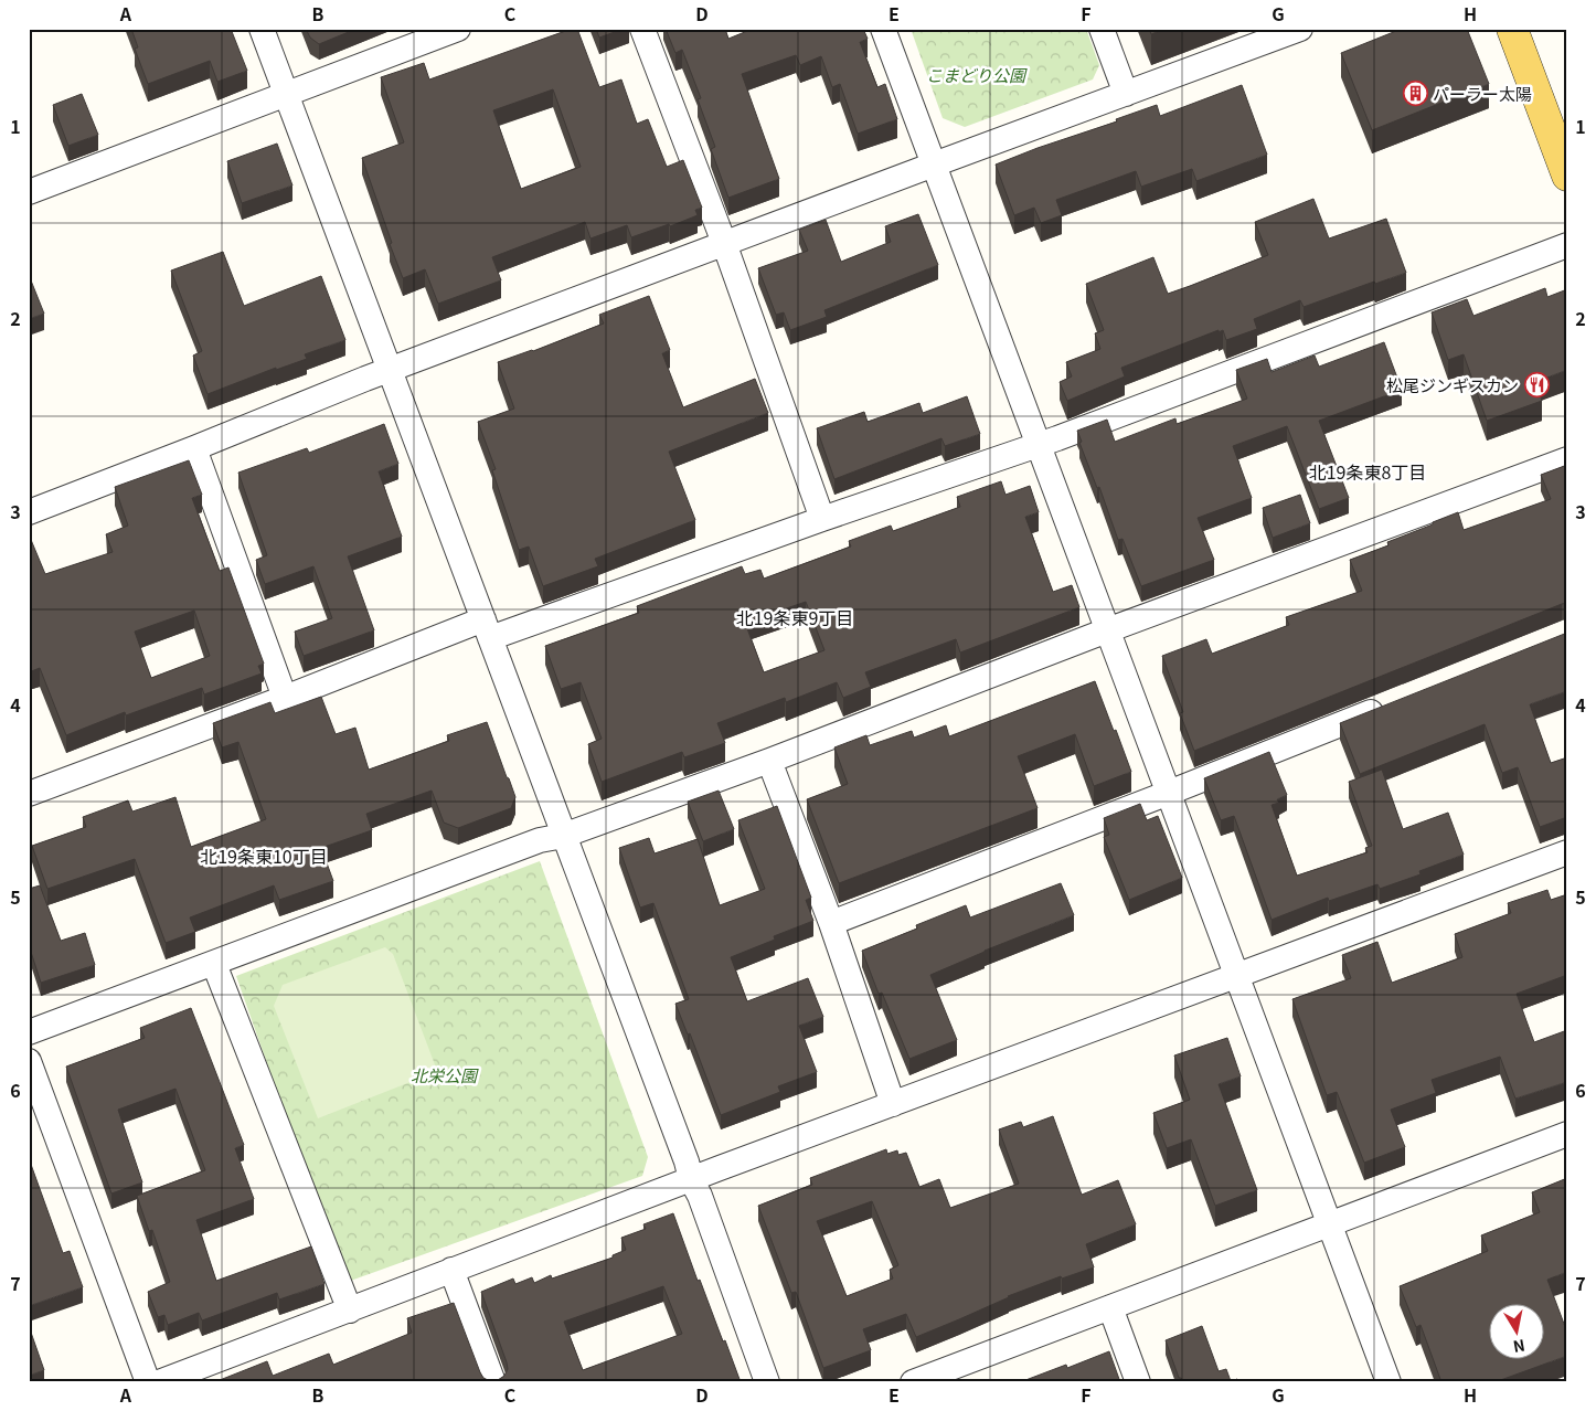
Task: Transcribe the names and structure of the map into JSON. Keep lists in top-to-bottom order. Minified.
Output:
{"districts":["北19条東8丁目","北19条東9丁目","北19条東10丁目"],"parks":["こまどり公園","北栄公園"],"places":{"building":["パーラー太陽"],"restaurant":["松尾ジンギスカン"]},"north":"bottom","grid":{"columns":["A","B","C","D","E","F","G","H"],"rows":["1","2","3","4","5","6","7"]}}
